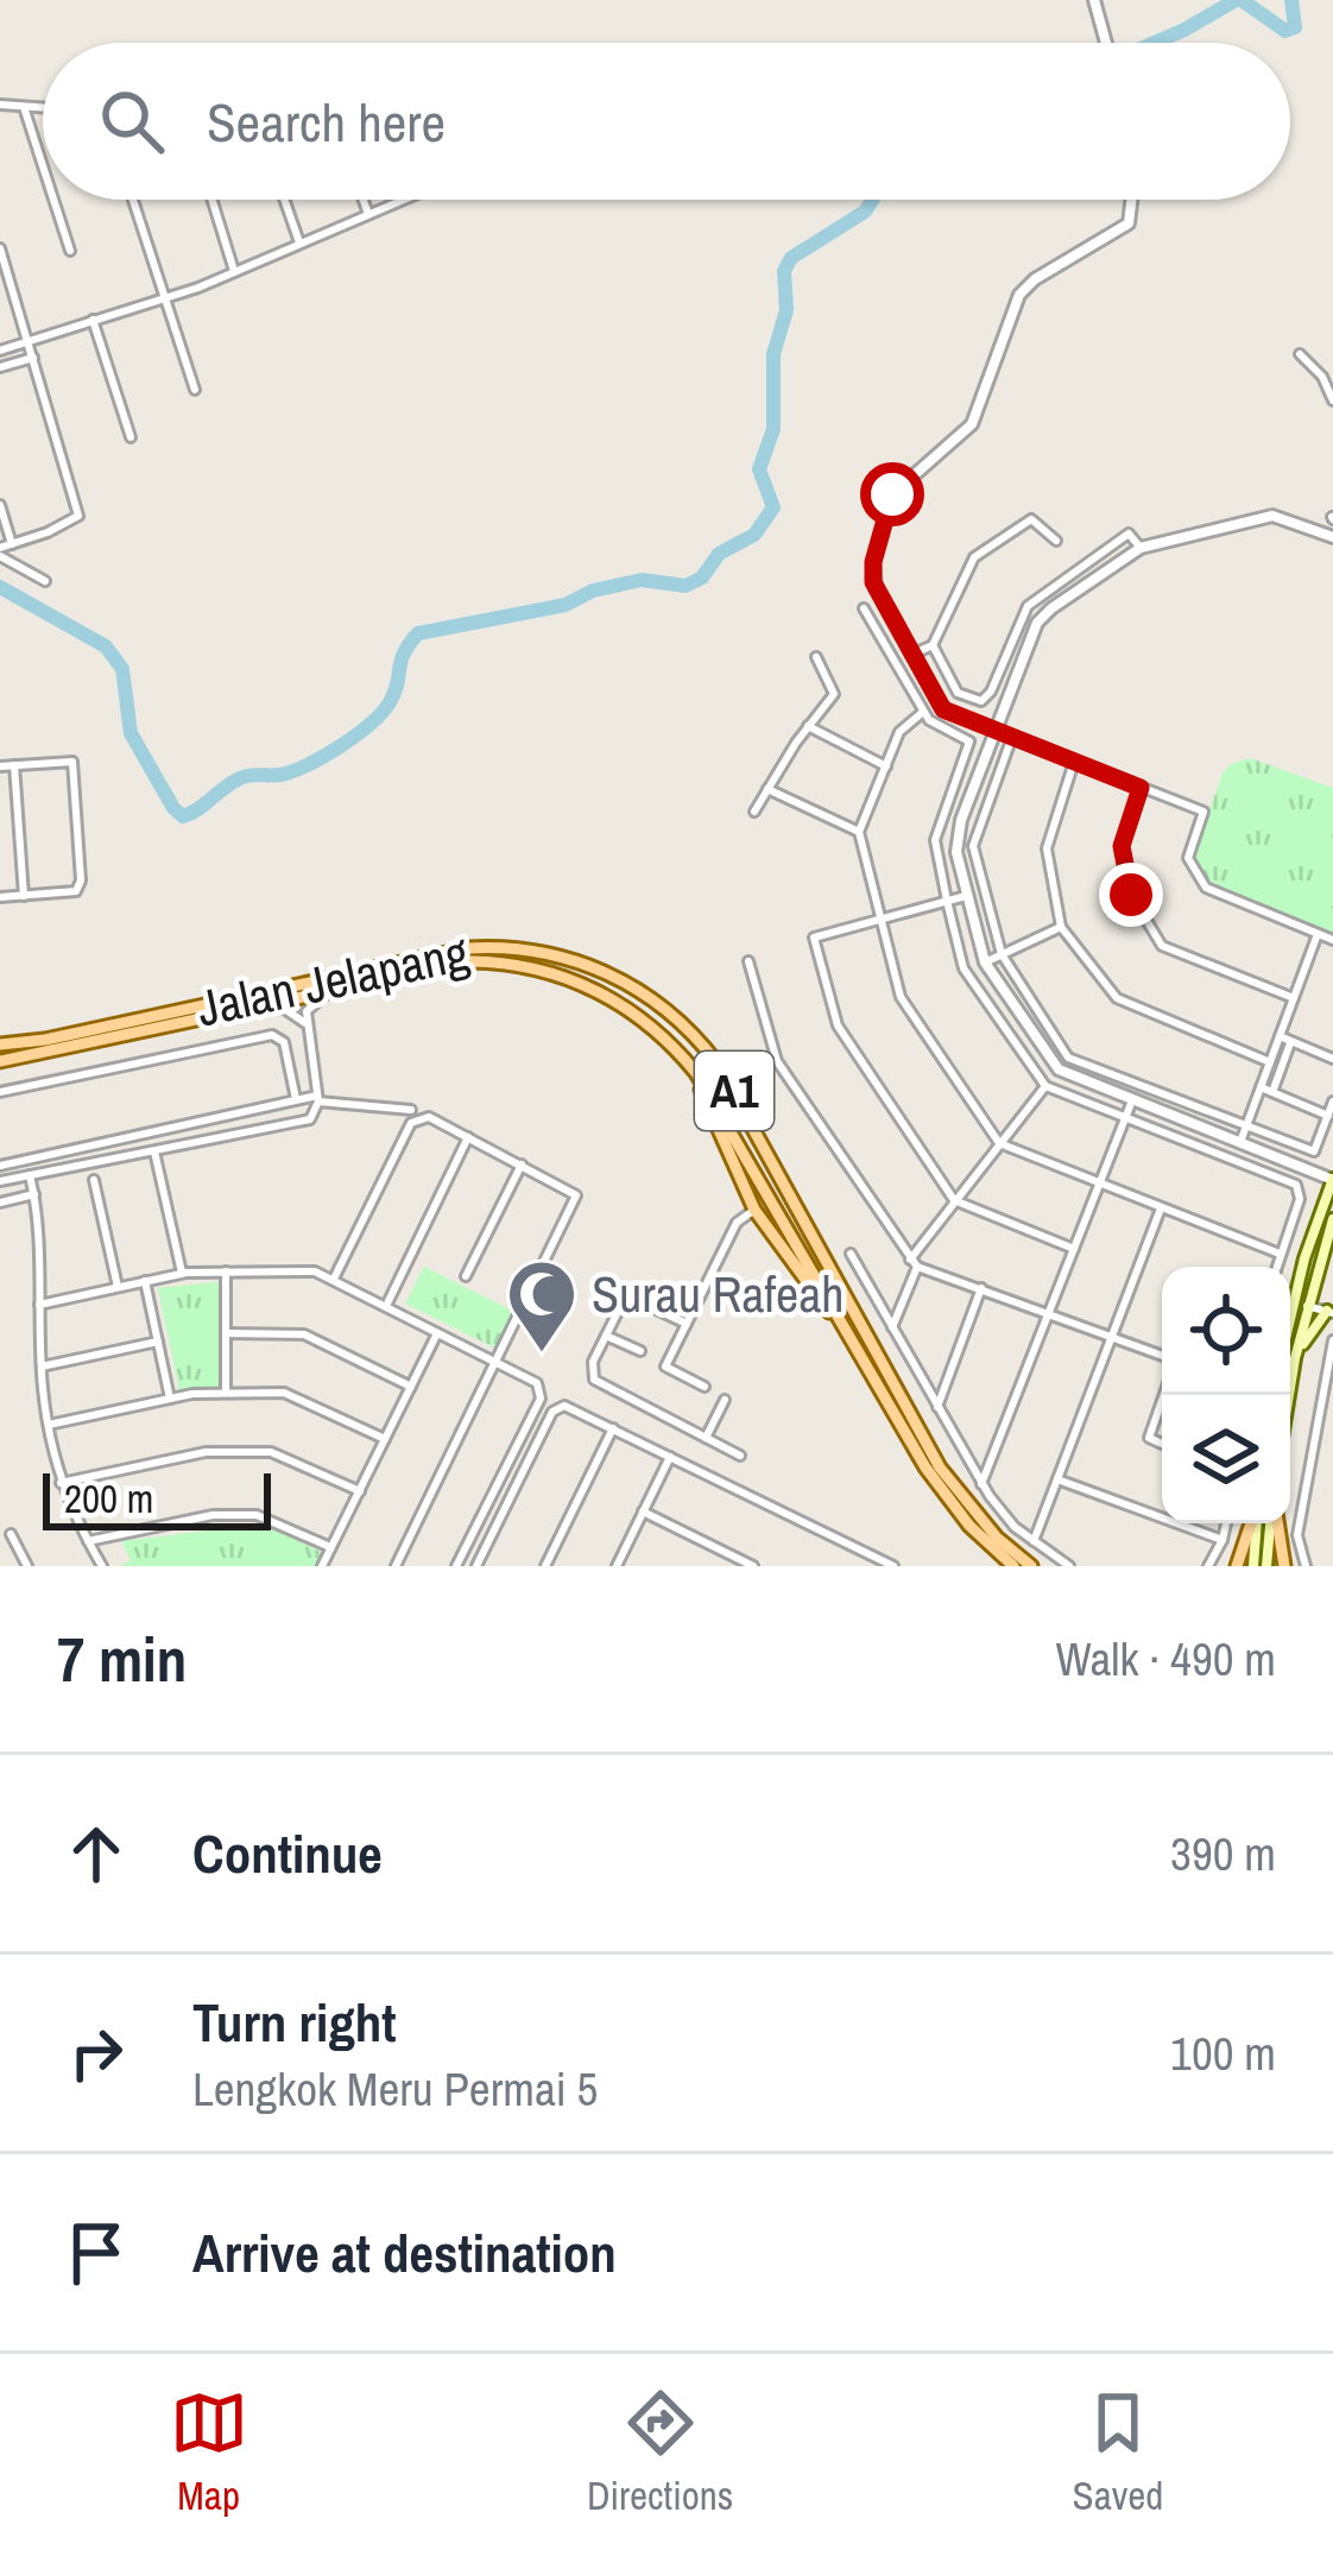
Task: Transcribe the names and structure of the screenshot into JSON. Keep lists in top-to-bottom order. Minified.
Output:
{"streets":{"main road":["Jalan Jelapang","A1"]},"places":{"mosque":["Surau Rafeah"]},"scale_bar":"200 m","page":{"search":"Search here","scale":"200 m","heading":["7 min","Walk · 490 m"],"list":[["Continue","390 m"],["Turn right","Lengkok Meru Permai 5","100 m"],"Arrive at destination"],"nav":["Map","Directions","Saved"]}}
